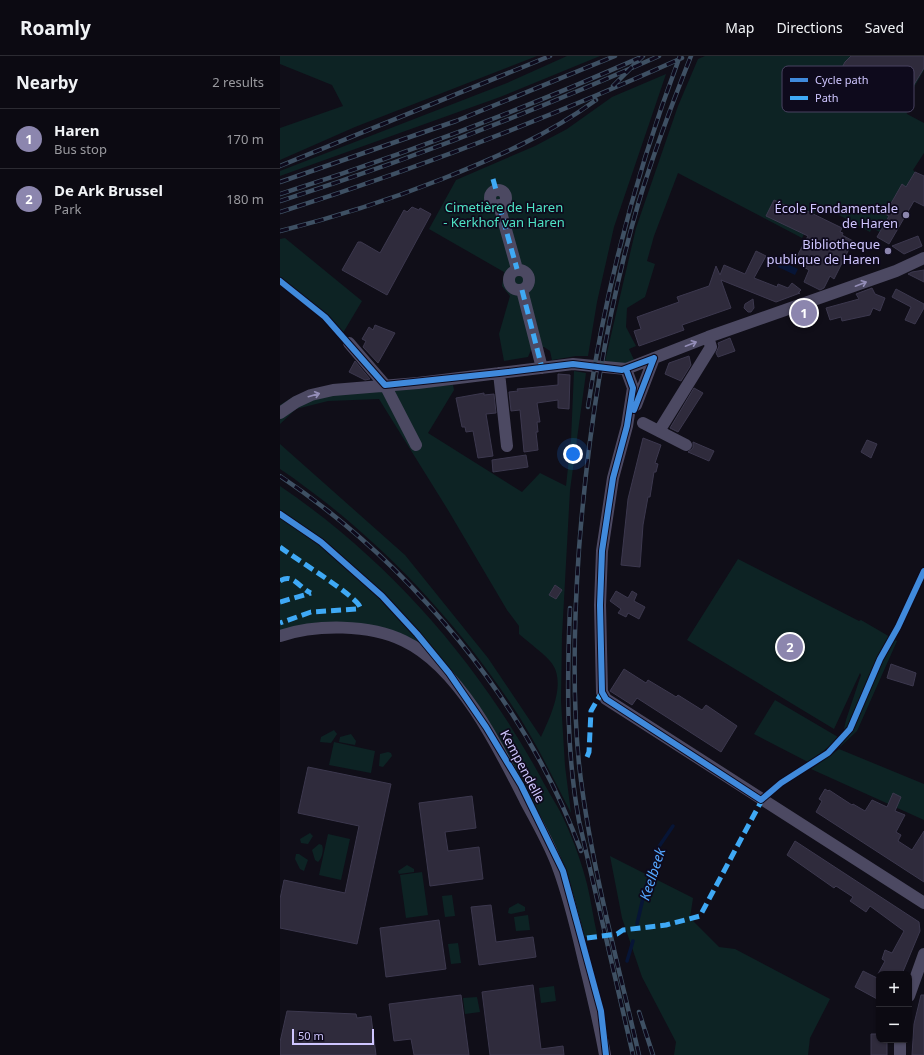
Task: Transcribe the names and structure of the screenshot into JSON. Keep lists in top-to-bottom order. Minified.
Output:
{"streets":{"street":["Kempendelle"]},"water":["Keelbeek"],"parks":["Cimetière de Haren - Kerkhof van Haren"],"places":["École Fondamentale de Haren","Bibliotheque publique de Haren"],"legend":["Cycle path","Path"],"scale_bar":"50 m","page":{"header":"Roamly","nav":["Map","Directions","Saved"],"heading":["Nearby","2 results"],"list":[{"mark":"1","name":"Haren","note":"Bus stop","value":"170 m"},{"mark":"2","name":"De Ark Brussel","note":"Park","value":"180 m"}],"pins":["1","2"],"map_buttons":["+","−"],"scale":"50 m"}}
